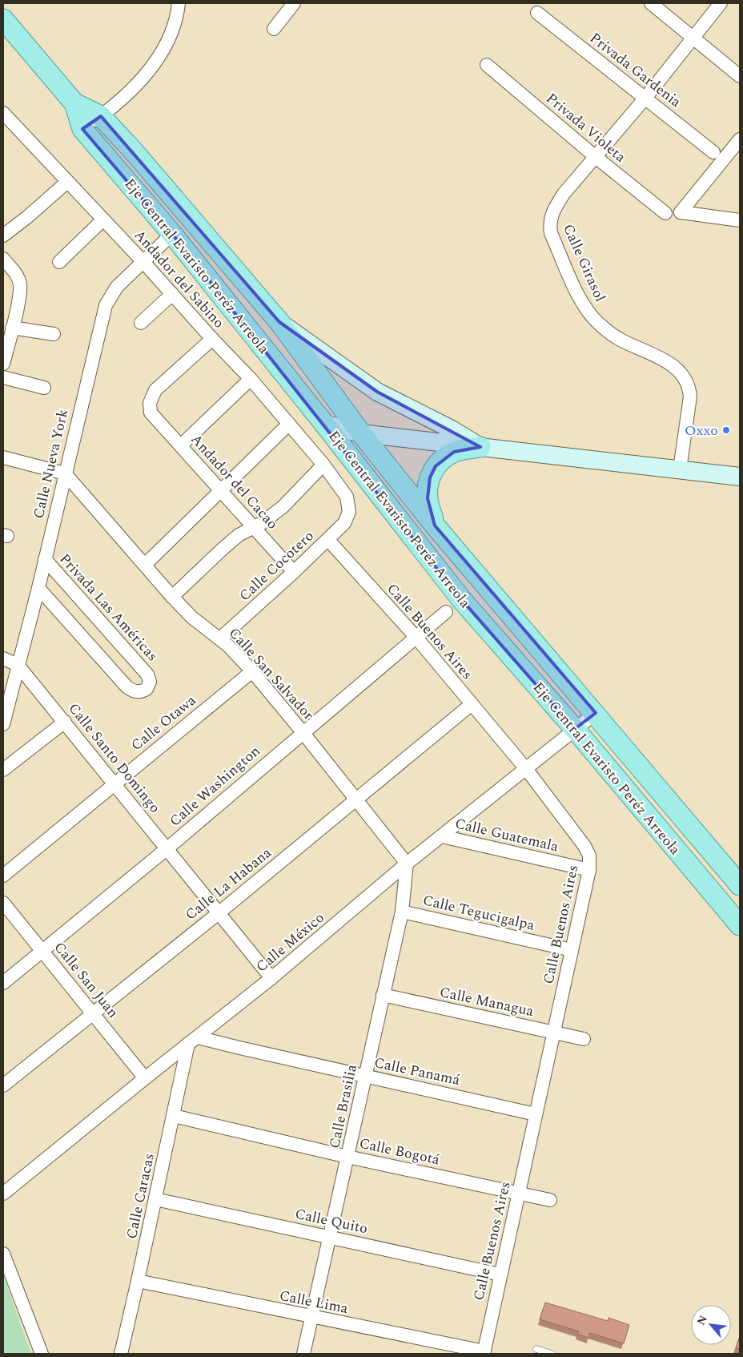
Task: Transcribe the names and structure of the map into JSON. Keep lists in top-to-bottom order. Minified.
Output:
{"streets":{"main road":["Eje Central Evaristo Peréz Arreola"],"street":["Privada Gardenia","Privada Violeta","Calle Girasol","Andador del Sabino","Calle Nueva York","Andador del Cacao","Calle Cocotero","Privada Las Américas","Calle Buenos Aires","Calle San Salvador","Calle Otawa","Calle Santo Domingo","Calle Washington","Calle Guatemala","Calle La Habana","Calle Tegucigalpa","Calle México","Calle San Juan","Calle Managua","Calle Panamá","Calle Brasilia","Calle Bogotá","Calle Caracas","Calle Quito","Calle Lima"]},"crossings":[["Privada Gardenia","Calle Girasol"],["Privada Violeta","Calle Girasol"],["Eje Central Evaristo Peréz Arreola","Calle Nueva York"],["Eje Central Evaristo Peréz Arreola","Calle México"],["Andador del Sabino","Calle Nueva York"],["Andador del Sabino","Andador del Cacao"],["Andador del Sabino","Calle Cocotero"],["Calle Nueva York","Privada Las Américas"],["Calle Nueva York","Calle San Salvador"],["Calle Nueva York","Calle Santo Domingo"],["Andador del Cacao","Calle Cocotero"],["Calle Cocotero","Calle Buenos Aires"],["Calle Cocotero","Calle San Salvador"],["Calle Buenos Aires","Calle Washington"],["Calle Buenos Aires","Calle Guatemala"],["Calle Buenos Aires","Calle La Habana"],["Calle Buenos Aires","Calle Tegucigalpa"],["Calle Buenos Aires","Calle México"],["Calle Buenos Aires","Calle Managua"],["Calle Buenos Aires","Calle Panamá"],["Calle Buenos Aires","Calle Bogotá"],["Calle Buenos Aires","Calle Quito"],["Calle Buenos Aires","Calle Lima"],["Calle San Salvador","Calle Otawa"],["Calle San Salvador","Calle Washington"],["Calle San Salvador","Calle La Habana"],["Calle San Salvador","Calle México"],["Calle San Salvador","Calle Brasilia"],["Calle Otawa","Calle Santo Domingo"],["Calle Santo Domingo","Calle Washington"],["Calle Santo Domingo","Calle La Habana"],["Calle Santo Domingo","Calle México"],["Calle Washington","Calle San Juan"],["Calle Guatemala","Calle México"],["Calle La Habana","Calle San Juan"],["Calle Tegucigalpa","Calle Brasilia"],["Calle México","Calle San Juan"],["Calle México","Calle Panamá"],["Calle México","Calle Brasilia"],["Calle México","Calle Caracas"],["Calle Managua","Calle Brasilia"],["Calle Panamá","Calle Brasilia"],["Calle Panamá","Calle Caracas"],["Calle Brasilia","Calle Bogotá"],["Calle Brasilia","Calle Quito"],["Calle Brasilia","Calle Lima"],["Calle Bogotá","Calle Caracas"],["Calle Caracas","Calle Quito"],["Calle Caracas","Calle Lima"]],"places":["Oxxo"],"north":"top left"}
